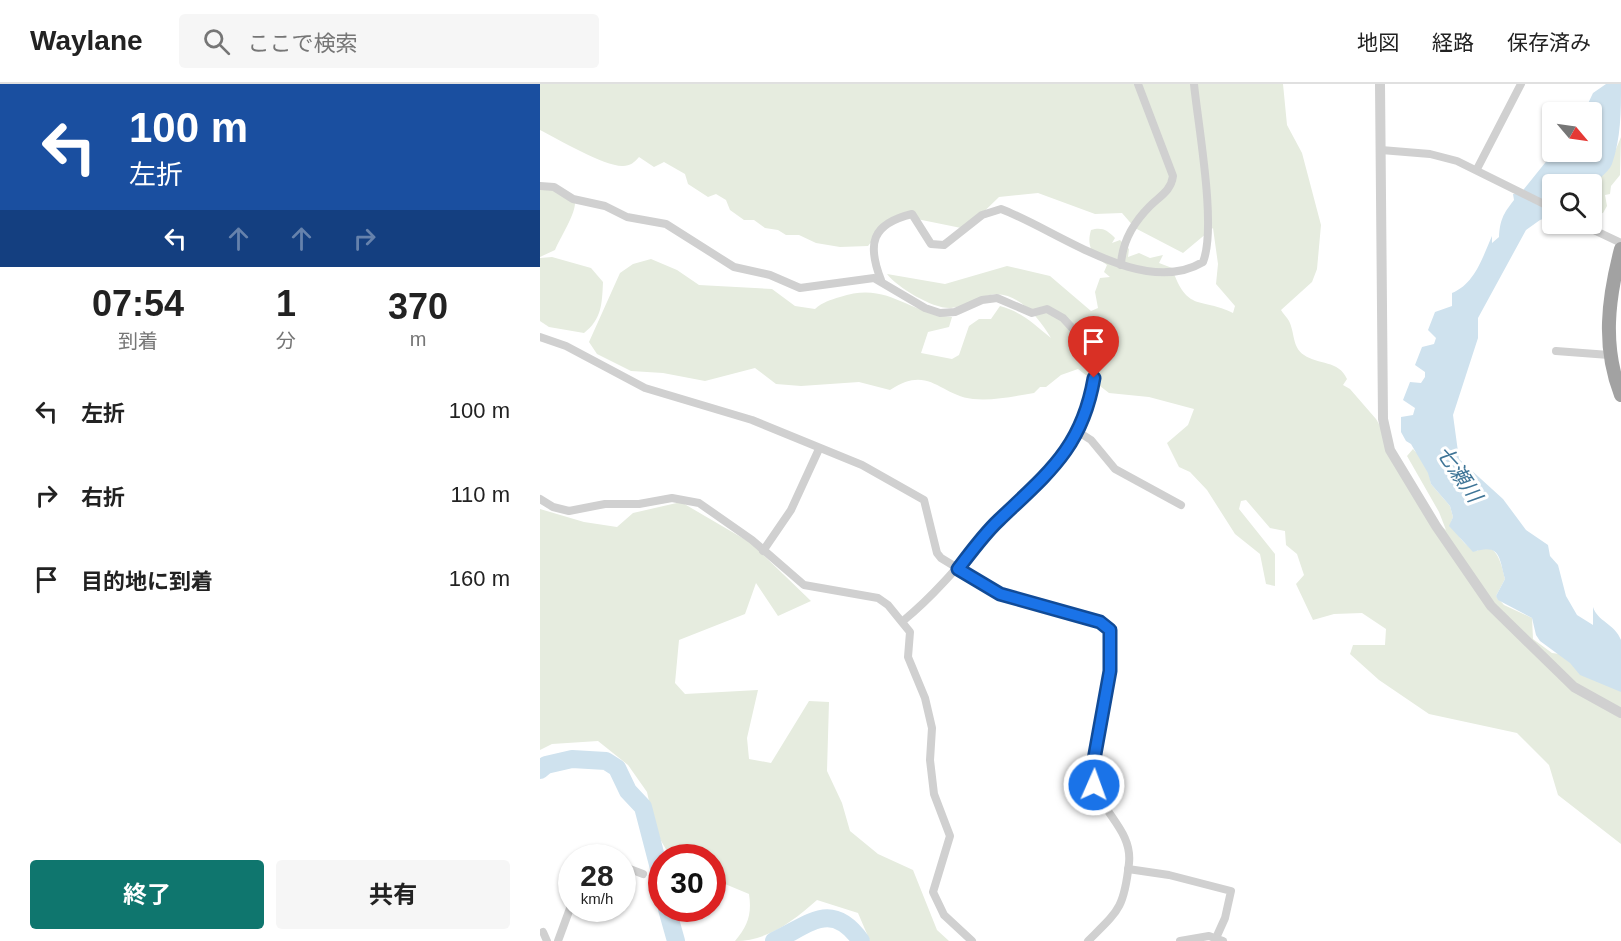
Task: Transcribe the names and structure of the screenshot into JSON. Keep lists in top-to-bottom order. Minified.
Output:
{"water":["七瀬川"],"north":"bottom right","page":{"header":"Waylane","search":"ここで検索","nav":["地図","経路","保存済み"],"turn":["100 m","左折"],"eta":["07:54","到着","1","分","370","m"],"list":[{"name":"左折","value":"100 m"},{"name":"右折","value":"110 m"},{"name":"目的地に到着","value":"160 m"}],"speed":"28 km/h","limit":"30","buttons":["終了","共有"]}}
